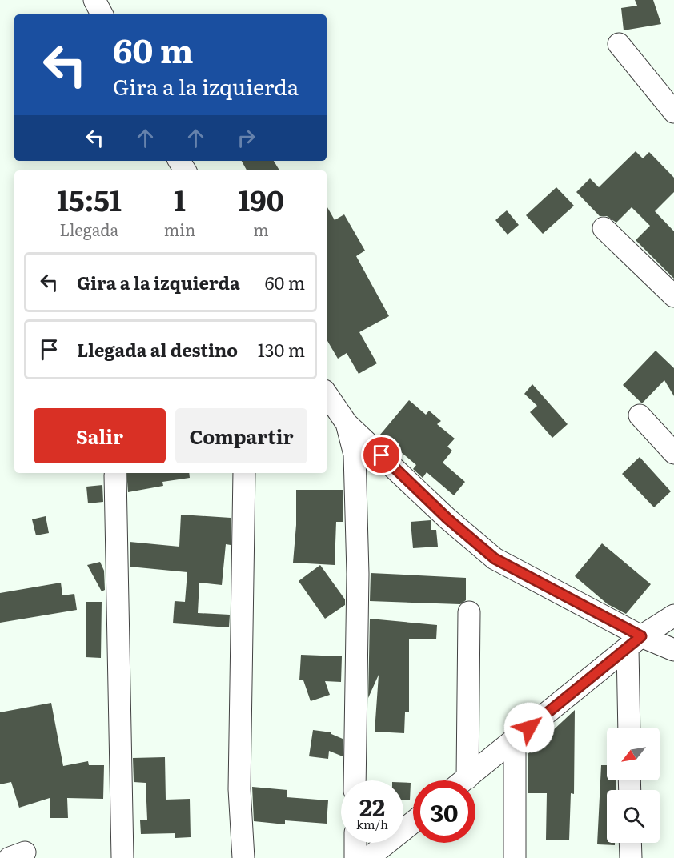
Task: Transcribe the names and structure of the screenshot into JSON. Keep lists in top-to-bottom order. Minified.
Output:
{"north":"bottom left","page":{"turn":["60 m","Gira a la izquierda"],"eta":["15:51","Llegada","1","min","190","m"],"list":[{"name":"Gira a la izquierda","value":"60 m"},{"name":"Llegada al destino","value":"130 m"}],"buttons":["Salir","Compartir"],"speed":"22 km/h","limit":"30"}}
